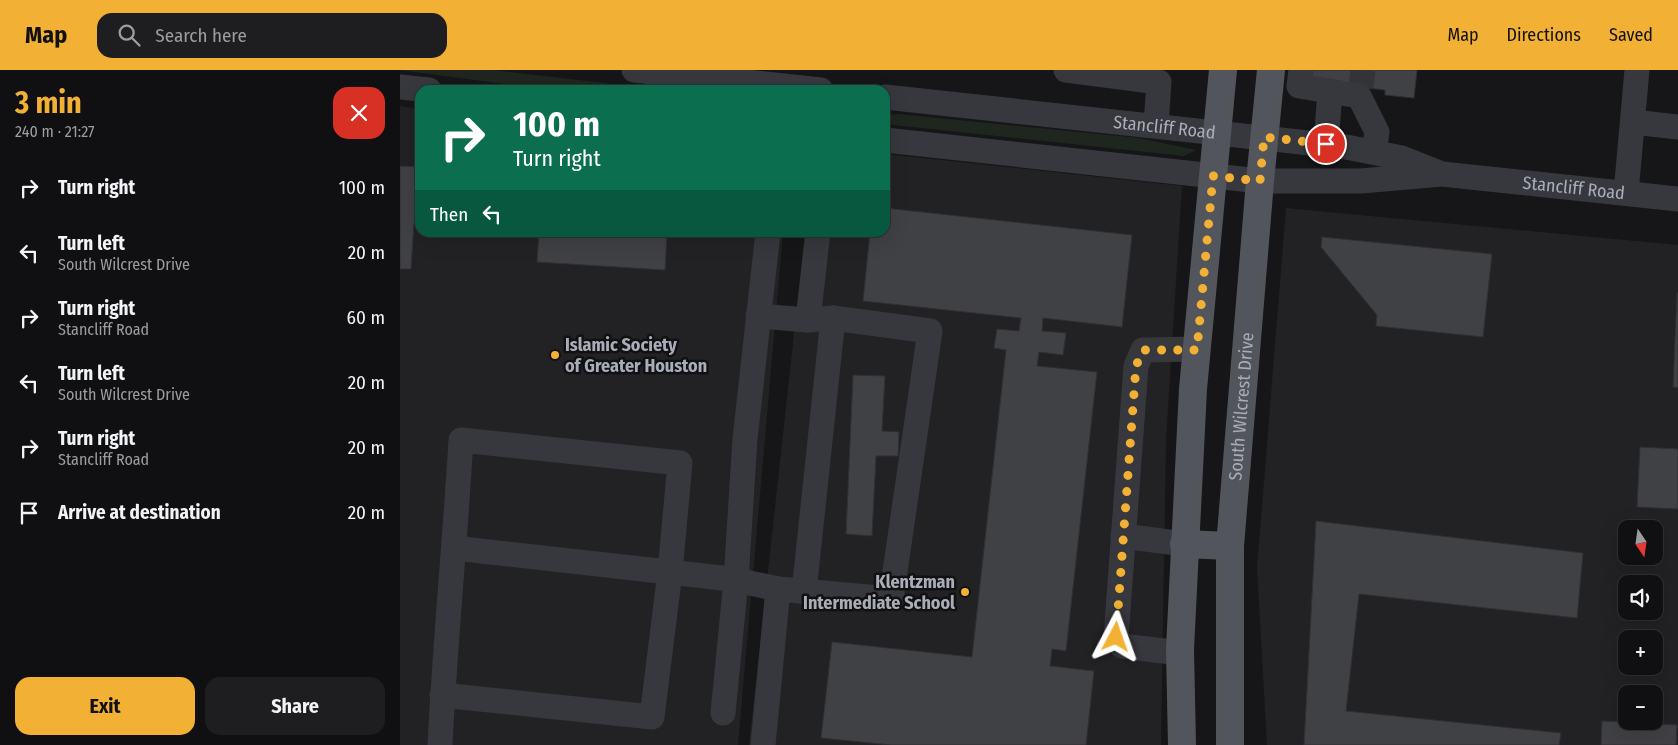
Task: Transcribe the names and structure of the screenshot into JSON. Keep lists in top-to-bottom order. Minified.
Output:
{"streets":{"main road":["South Wilcrest Drive"],"street":["Stancliff Road"]},"crossings":[["Stancliff Road","South Wilcrest Drive"]],"places":["Islamic Society of Greater Houston","Klentzman Intermediate School"],"north":"bottom","page":{"header":"Map","search":"Search here","nav":["Map","Directions","Saved"],"heading":["3 min","240 m · 21:27"],"turn":["100 m","Turn right"],"list":[{"name":"Turn right","value":"100 m"},{"name":"Turn left","note":"South Wilcrest Drive","value":"20 m"},{"name":"Turn right","note":"Stancliff Road","value":"60 m"},{"name":"Turn left","note":"South Wilcrest Drive","value":"20 m"},{"name":"Turn right","note":"Stancliff Road","value":"20 m"},{"name":"Arrive at destination","value":"20 m"}],"then":"Then","map_buttons":["+","−"],"buttons":["Exit","Share"]}}
